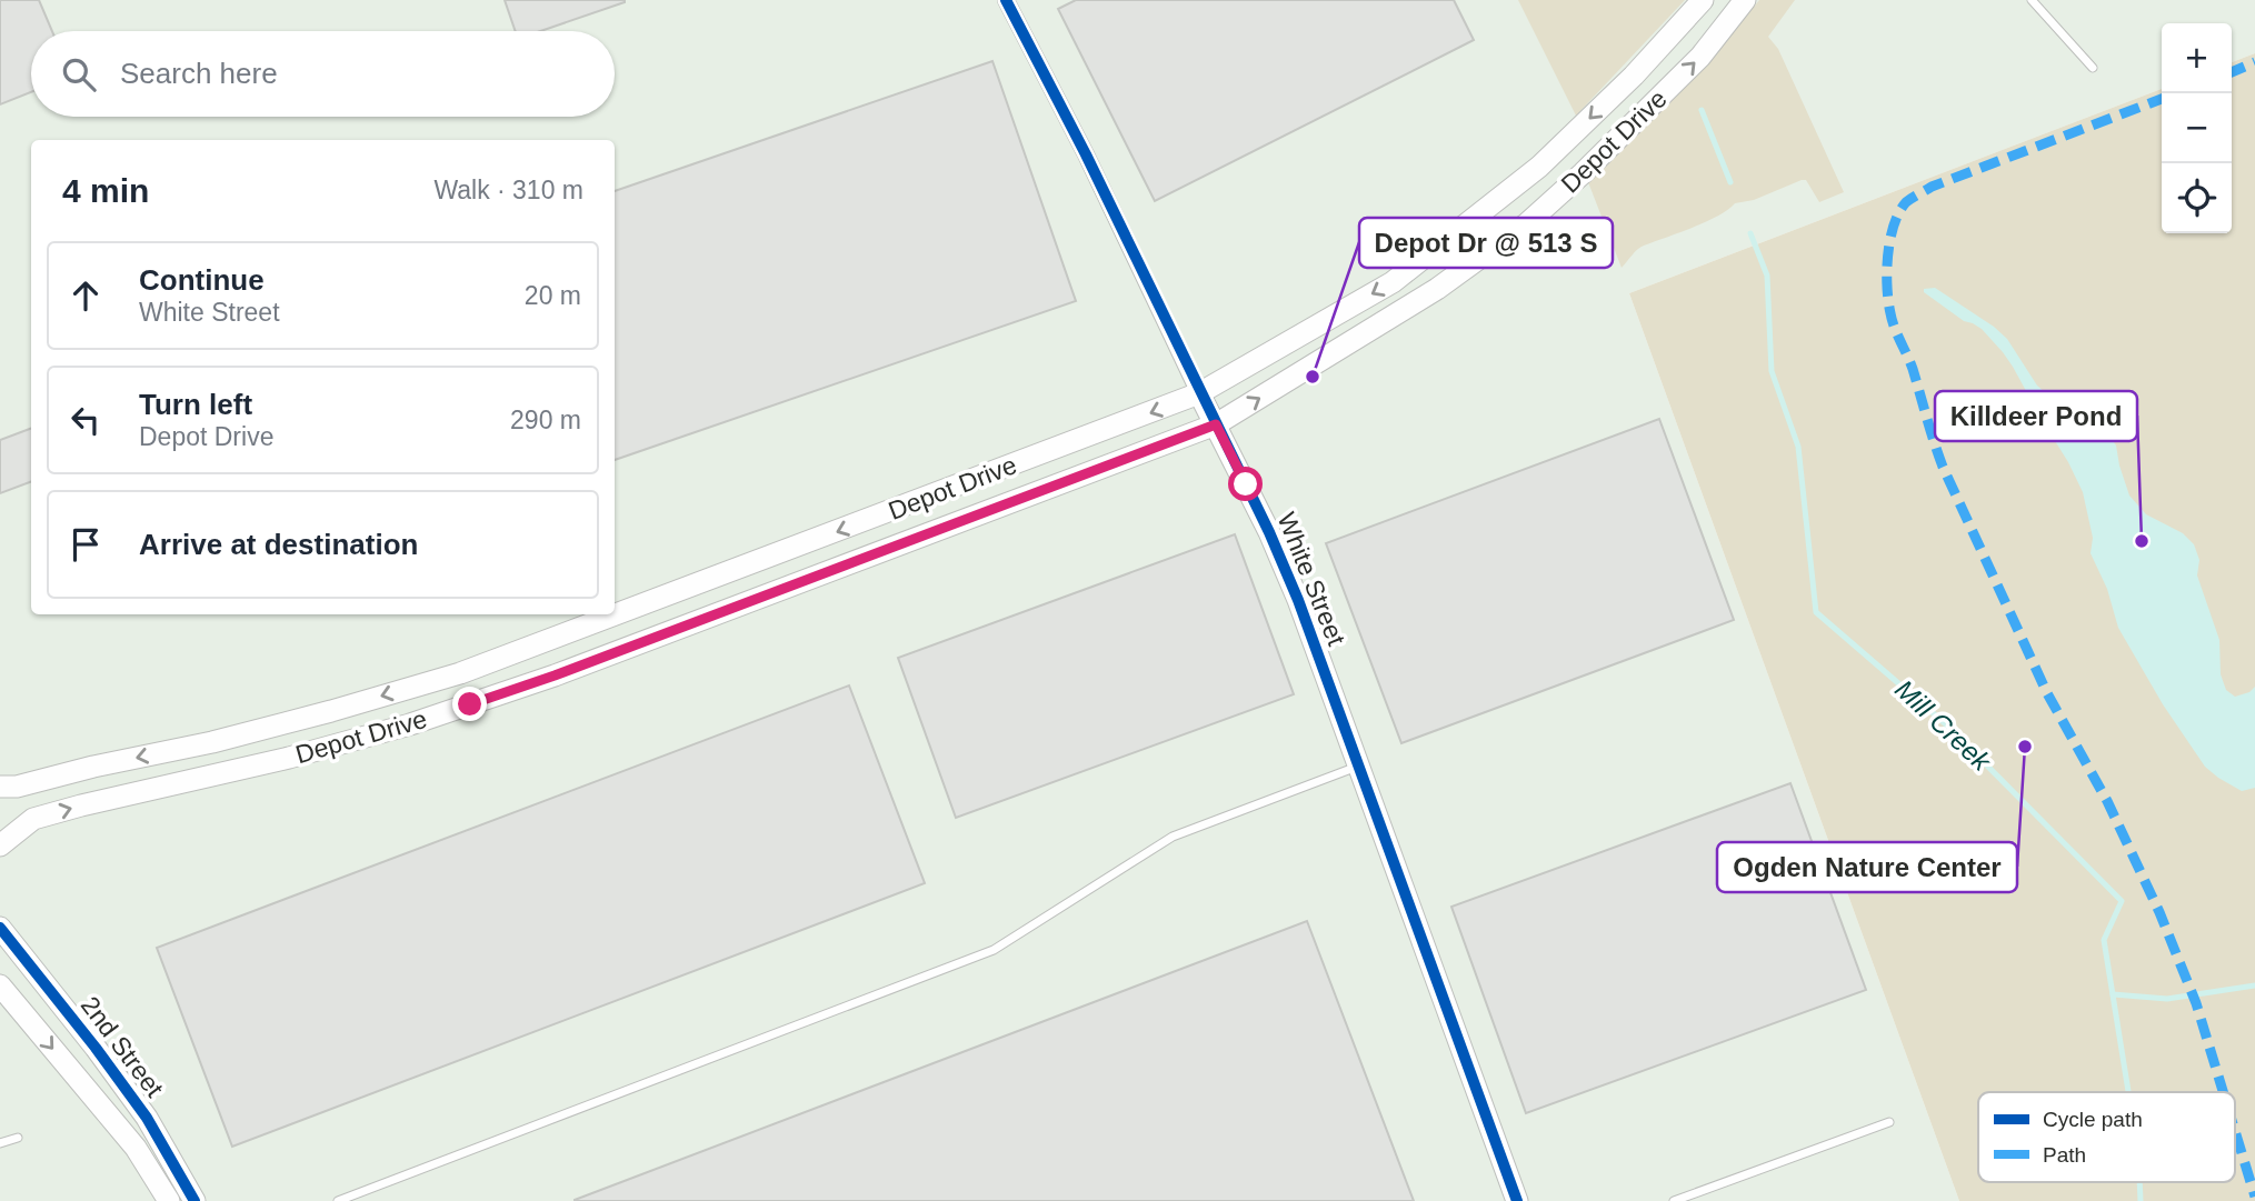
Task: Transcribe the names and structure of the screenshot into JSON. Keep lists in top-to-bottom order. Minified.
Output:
{"streets":{"main road":["Depot Drive","White Street","2nd Street"]},"crossings":[["Depot Drive","White Street"]],"water":["Mill Creek"],"places":["Depot Dr @ 513 S","Killdeer Pond","Ogden Nature Center"],"legend":["Cycle path","Path"],"page":{"map_buttons":["+","−"],"search":"Search here","heading":["4 min","Walk · 310 m"],"list":[["Continue","White Street","20 m"],["Turn left","Depot Drive","290 m"],"Arrive at destination"]}}
